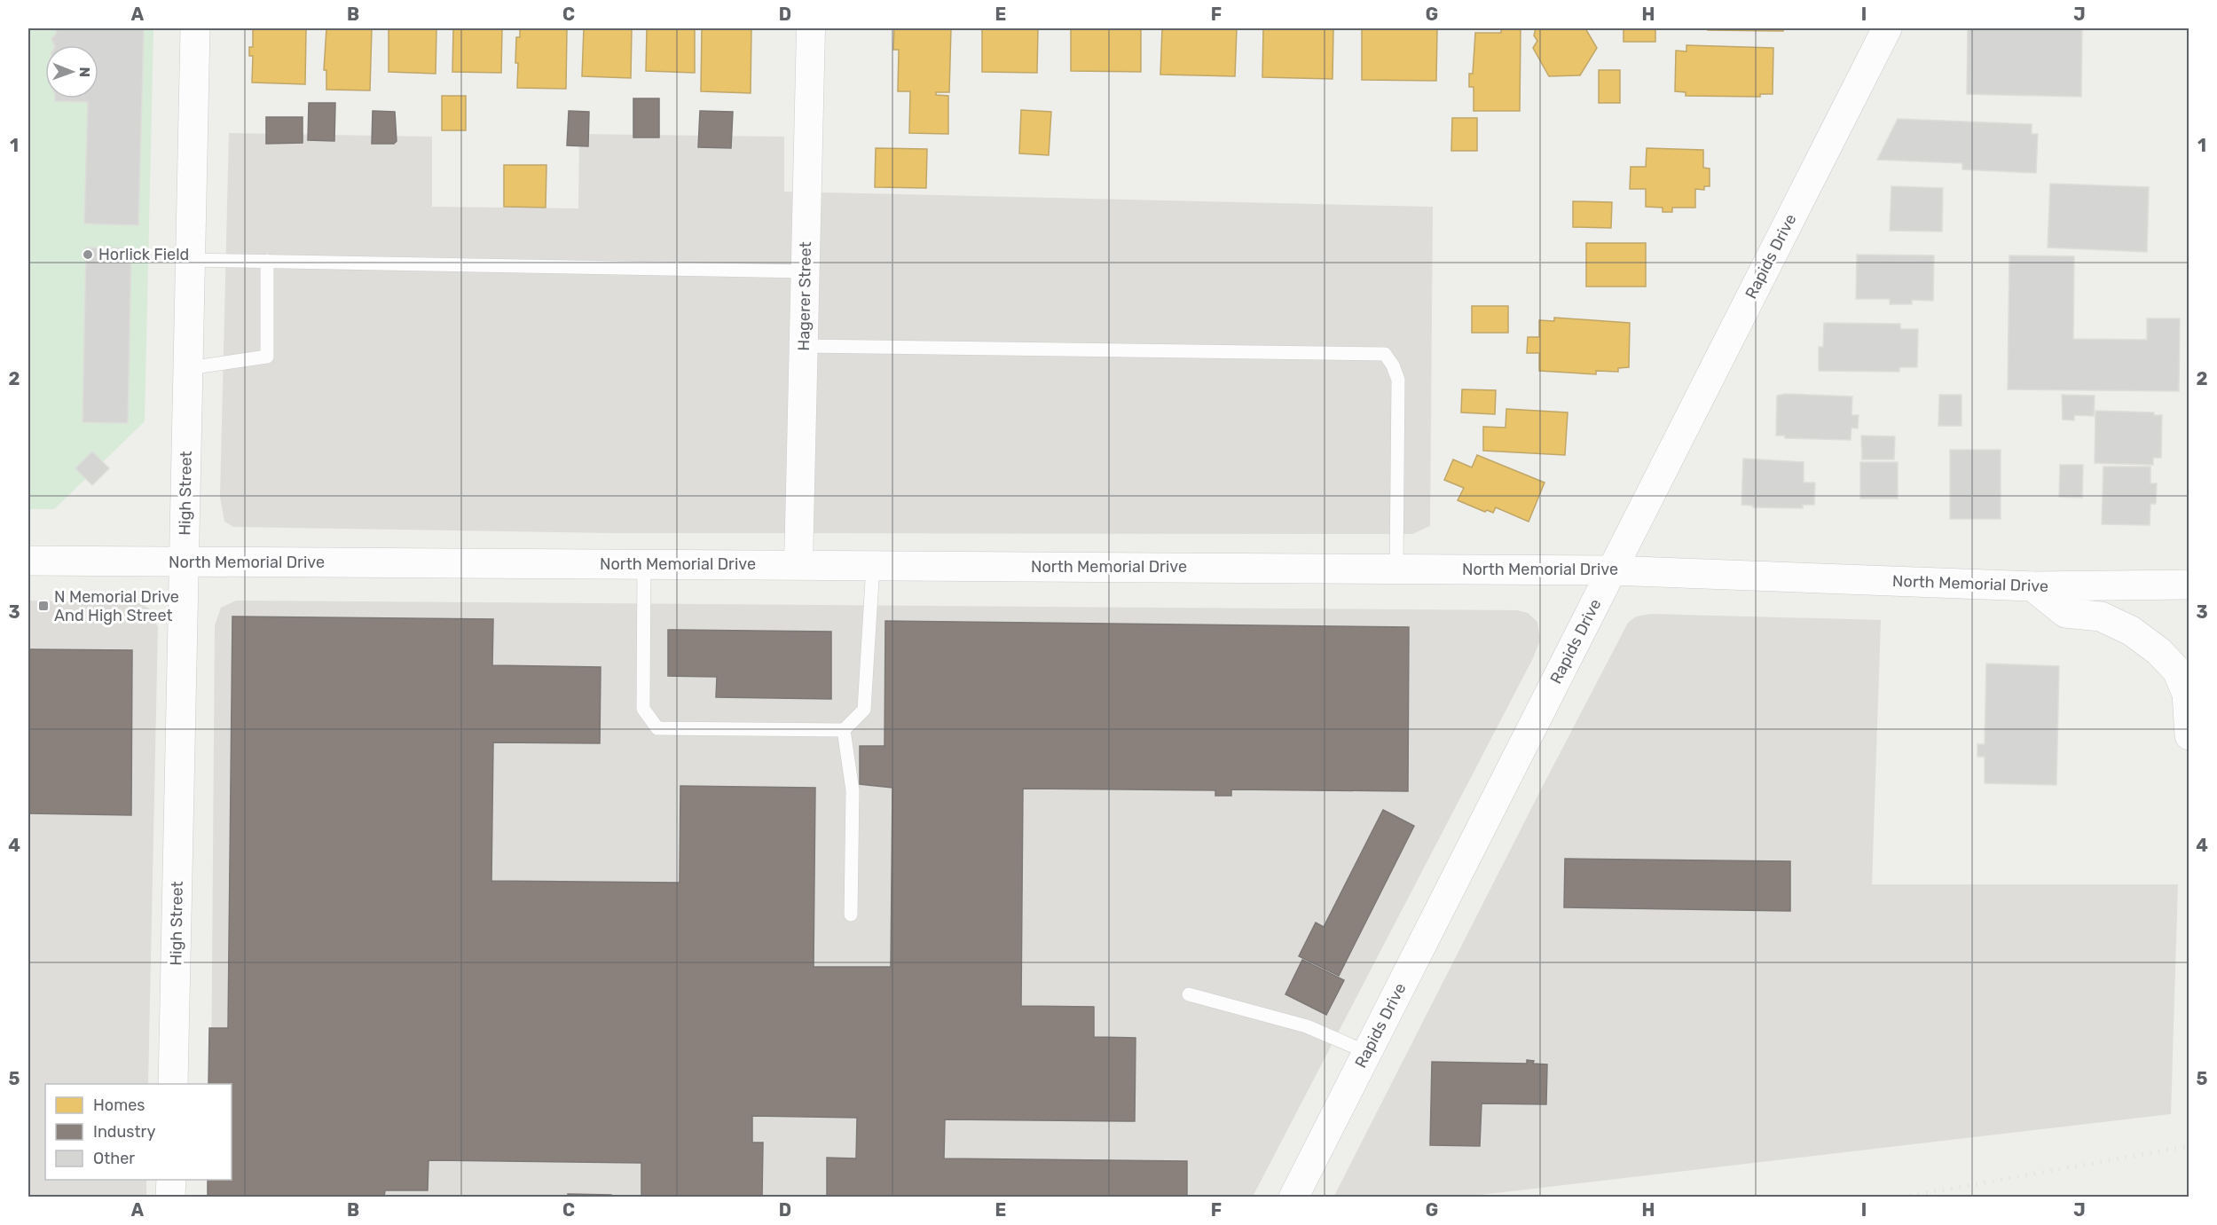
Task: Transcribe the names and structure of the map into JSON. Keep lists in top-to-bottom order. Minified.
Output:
{"streets":{"main road":["Rapids Drive","High Street","North Memorial Drive"],"street":["Hagerer Street"]},"crossings":[["Rapids Drive","North Memorial Drive"],["Hagerer Street","North Memorial Drive"],["High Street","North Memorial Drive"]],"places":{"other":["Horlick Field"],"transit":["N Memorial Drive And High Street"]},"legend":["Homes","Industry","Other"],"north":"right","grid":{"columns":["A","B","C","D","E","F","G","H","I","J"],"rows":["1","2","3","4","5"]}}
